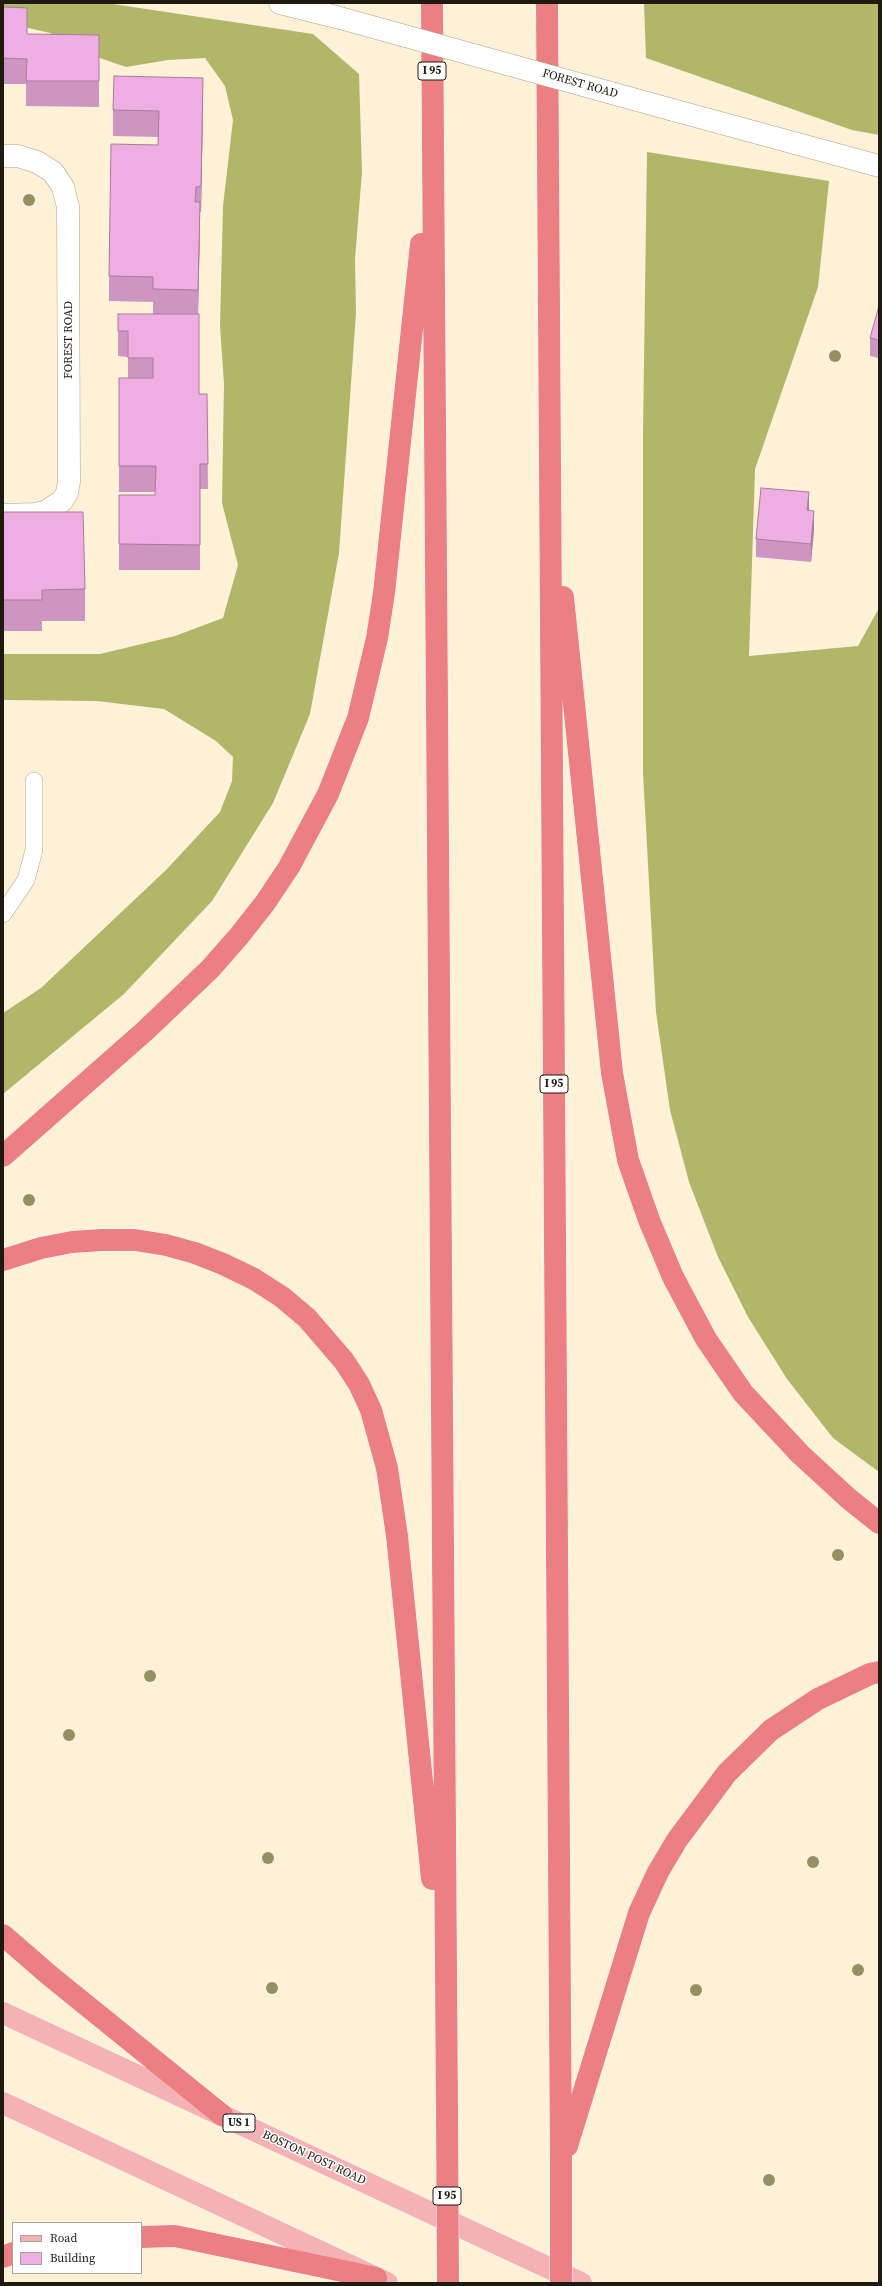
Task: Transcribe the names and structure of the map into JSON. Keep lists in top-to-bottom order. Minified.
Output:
{"streets":{"highway":["I 95"],"main road":["FOREST ROAD","US 1","BOSTON POST ROAD"]},"legend":["Road","Building"]}
